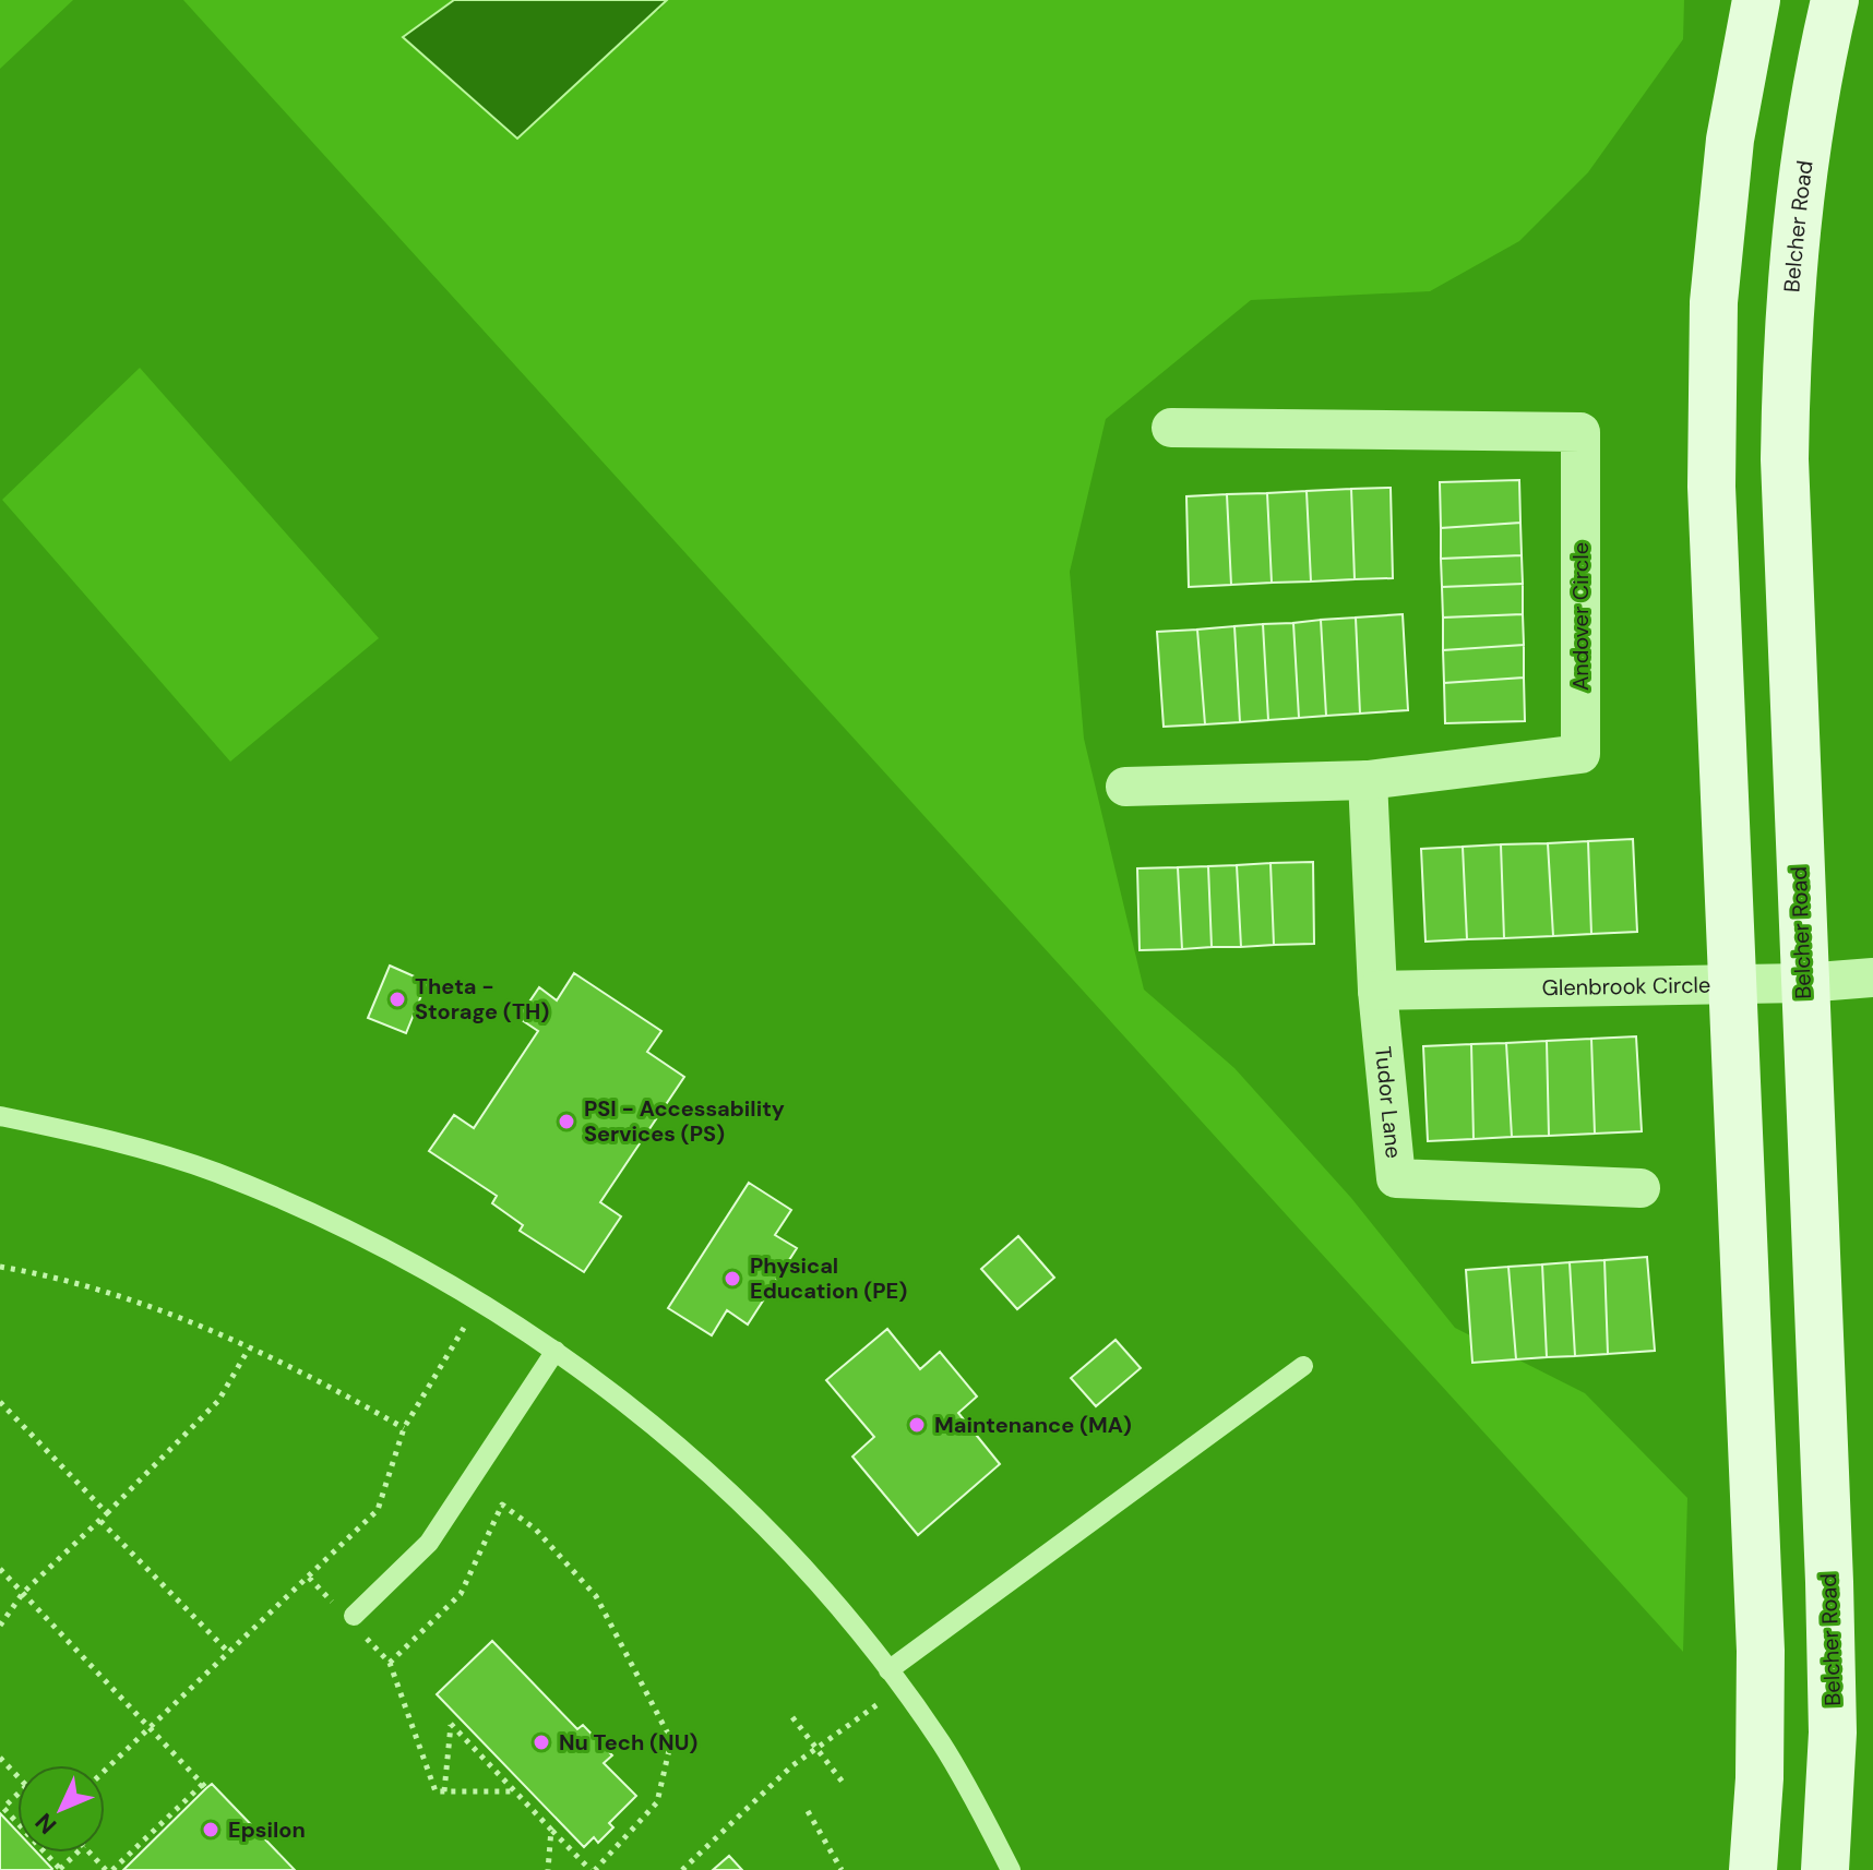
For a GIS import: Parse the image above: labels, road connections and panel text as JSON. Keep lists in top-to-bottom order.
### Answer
{
  "streets": {
    "main road": ["Belcher Road"],
    "street": ["Andover Circle", "Glenbrook Circle", "Tudor Lane"]
  },
  "crossings": [
    ["Belcher Road", "Glenbrook Circle"],
    ["Andover Circle", "Tudor Lane"],
    ["Glenbrook Circle", "Tudor Lane"]
  ],
  "places": [
    "Theta - Storage (TH)",
    "PSI - Accessability Services (PS)",
    "Physical Education (PE)",
    "Maintenance (MA)",
    "Nu Tech (NU)",
    "Epsilon"
  ],
  "north": "bottom left"
}
